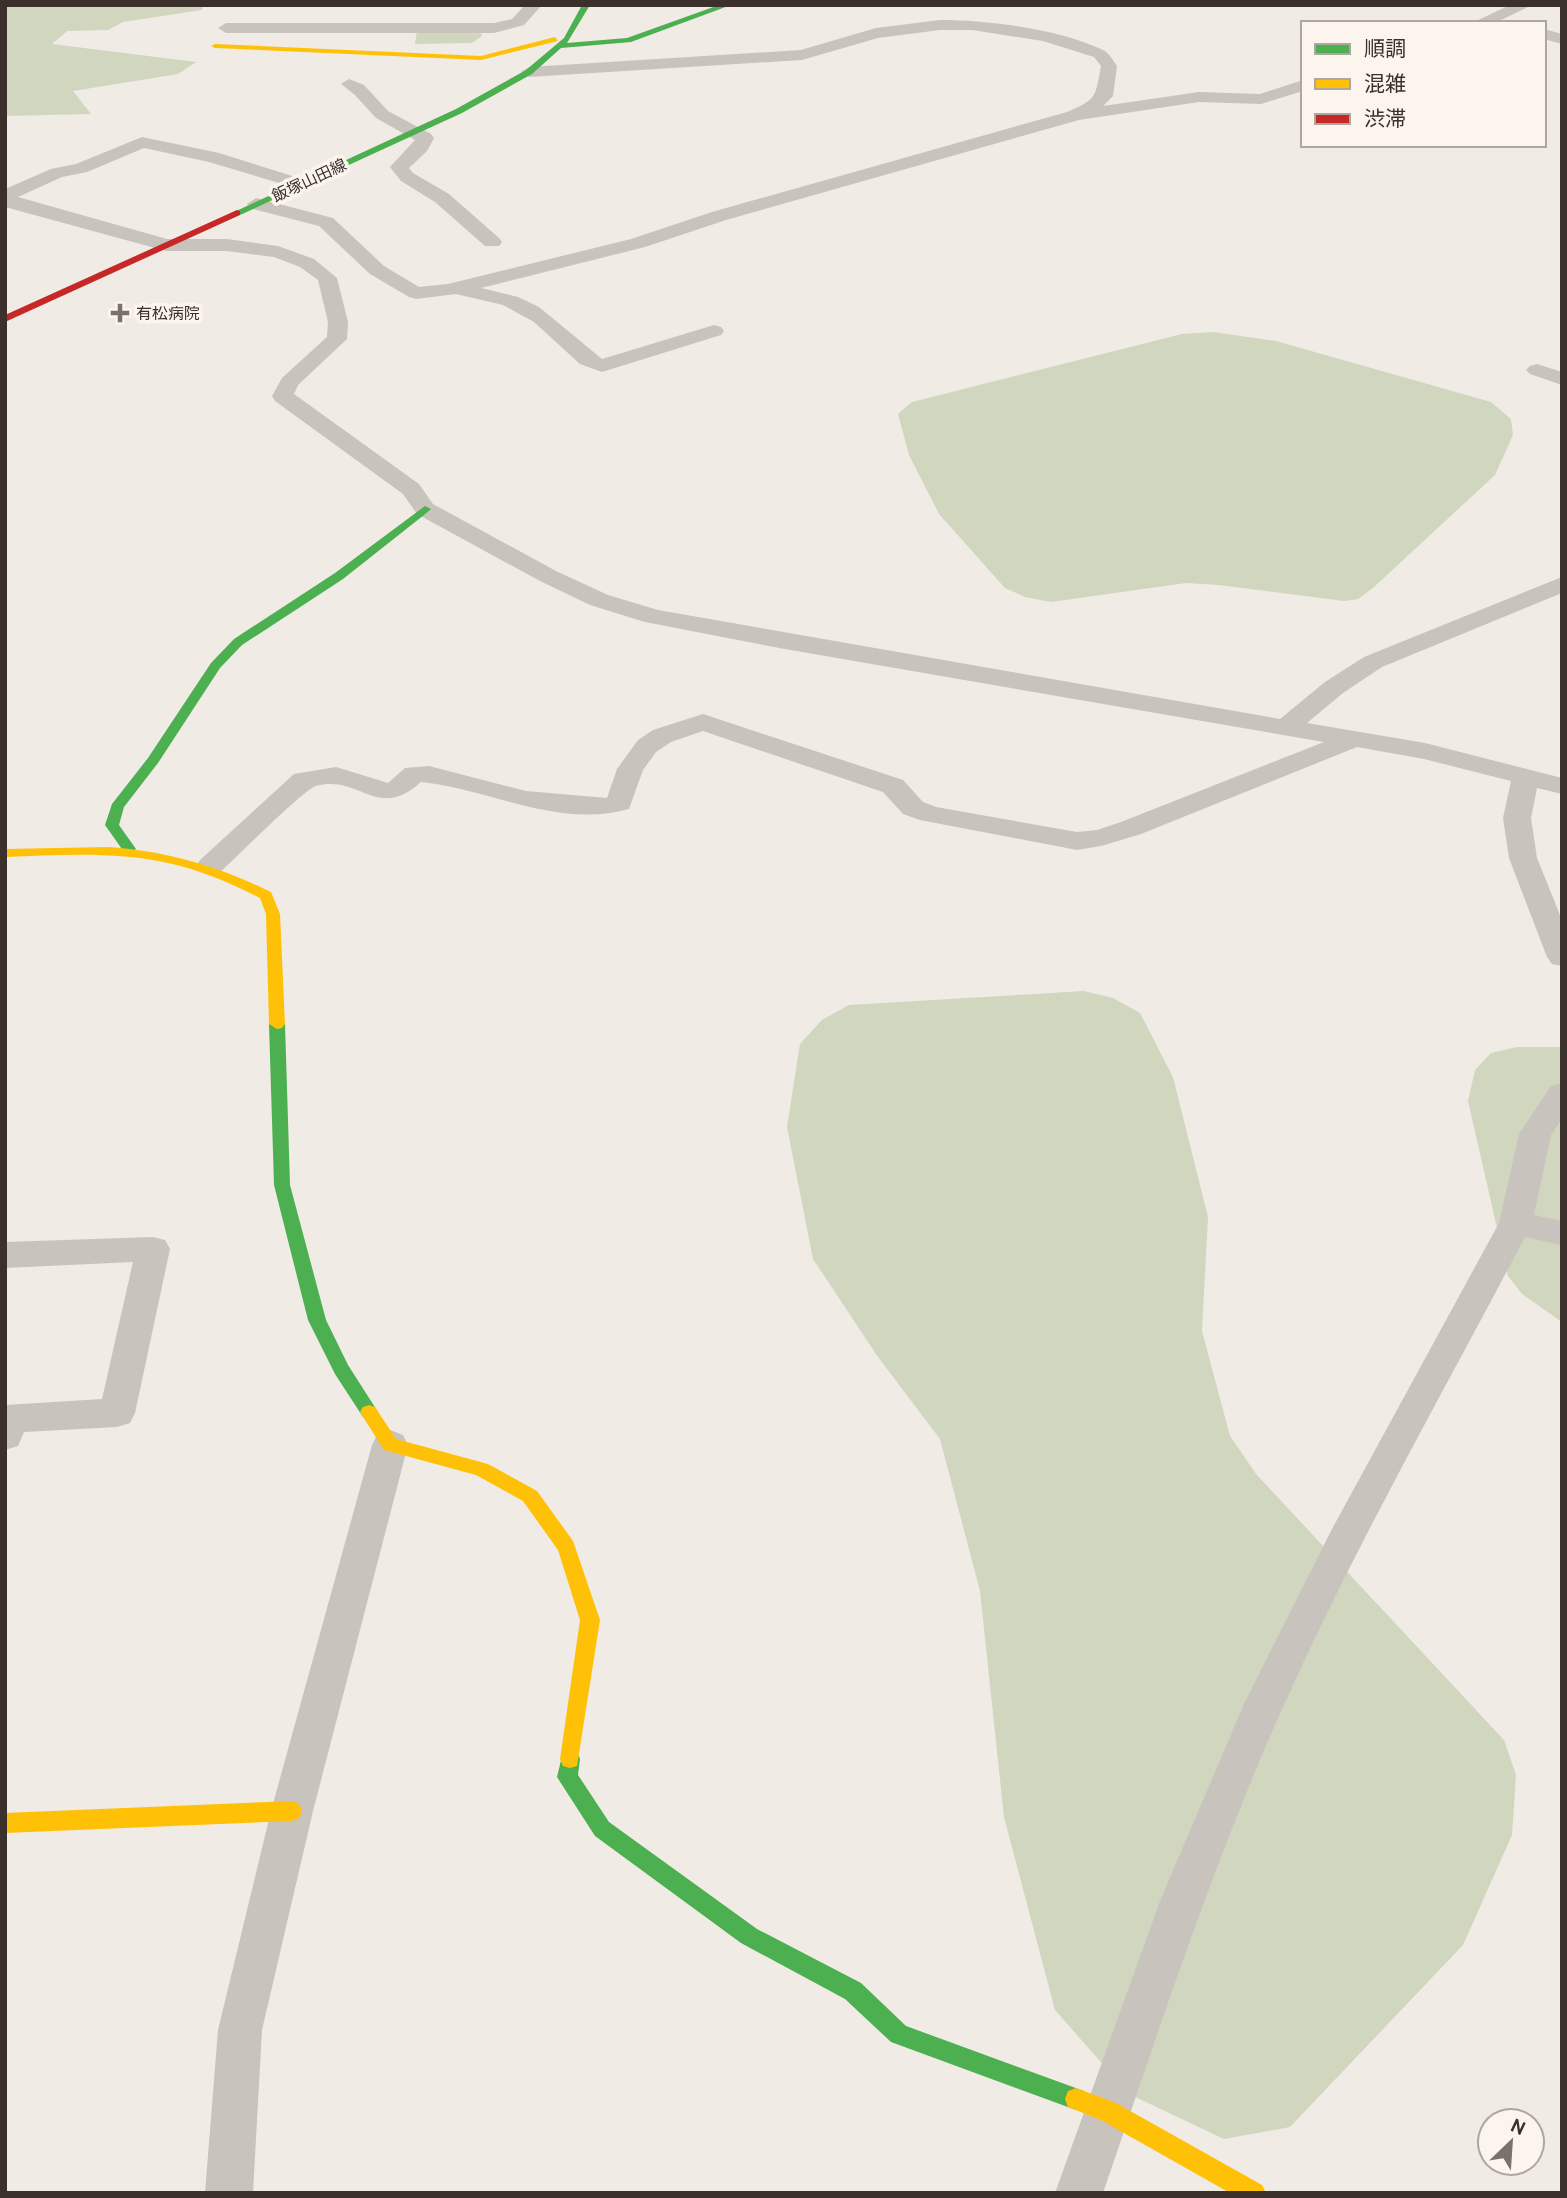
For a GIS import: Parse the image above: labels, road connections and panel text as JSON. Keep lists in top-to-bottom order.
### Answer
{
  "streets": {
    "street": ["飯塚山田線"]
  },
  "places": {
    "health": ["有松病院"]
  },
  "legend": ["順調", "混雑", "渋滞"],
  "north": "top right"
}
